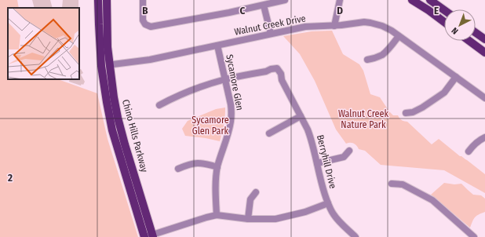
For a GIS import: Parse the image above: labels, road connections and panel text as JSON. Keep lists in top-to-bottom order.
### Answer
{
  "streets": {
    "main road": ["Chino Hills Parkway"],
    "street": ["Walnut Creek Drive", "Sycamore Glen", "Berryhill Drive"]
  },
  "crossings": [
    ["Walnut Creek Drive", "Sycamore Glen"],
    ["Sycamore Glen", "Berryhill Drive"]
  ],
  "parks": ["Walnut Creek Nature Park", "Sycamore Glen Park"],
  "north": "bottom left",
  "grid": {
    "columns": [
      "B",
      "C",
      "D",
      "E"
    ],
    "rows": ["2"]
  }
}
